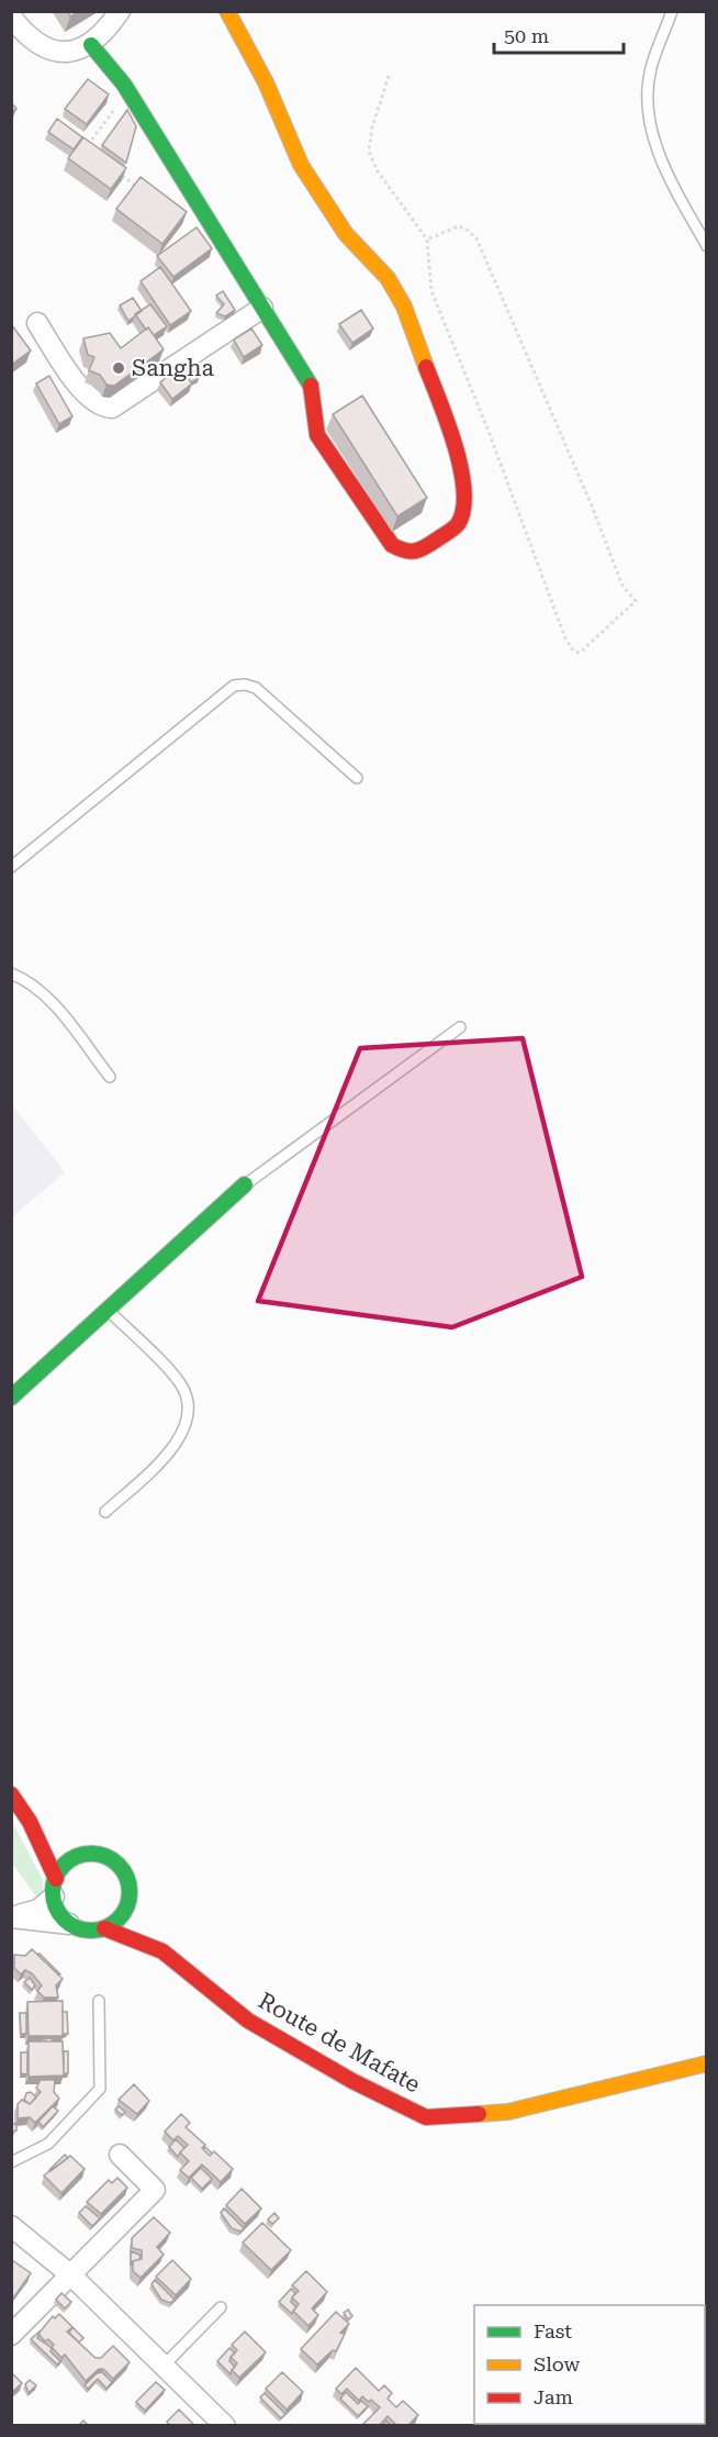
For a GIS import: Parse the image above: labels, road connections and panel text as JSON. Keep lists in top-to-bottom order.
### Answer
{
  "streets": {
    "street": ["Route de Mafate"]
  },
  "places": ["Sangha"],
  "legend": ["Fast", "Slow", "Jam"],
  "scale_bar": "50 m"
}
